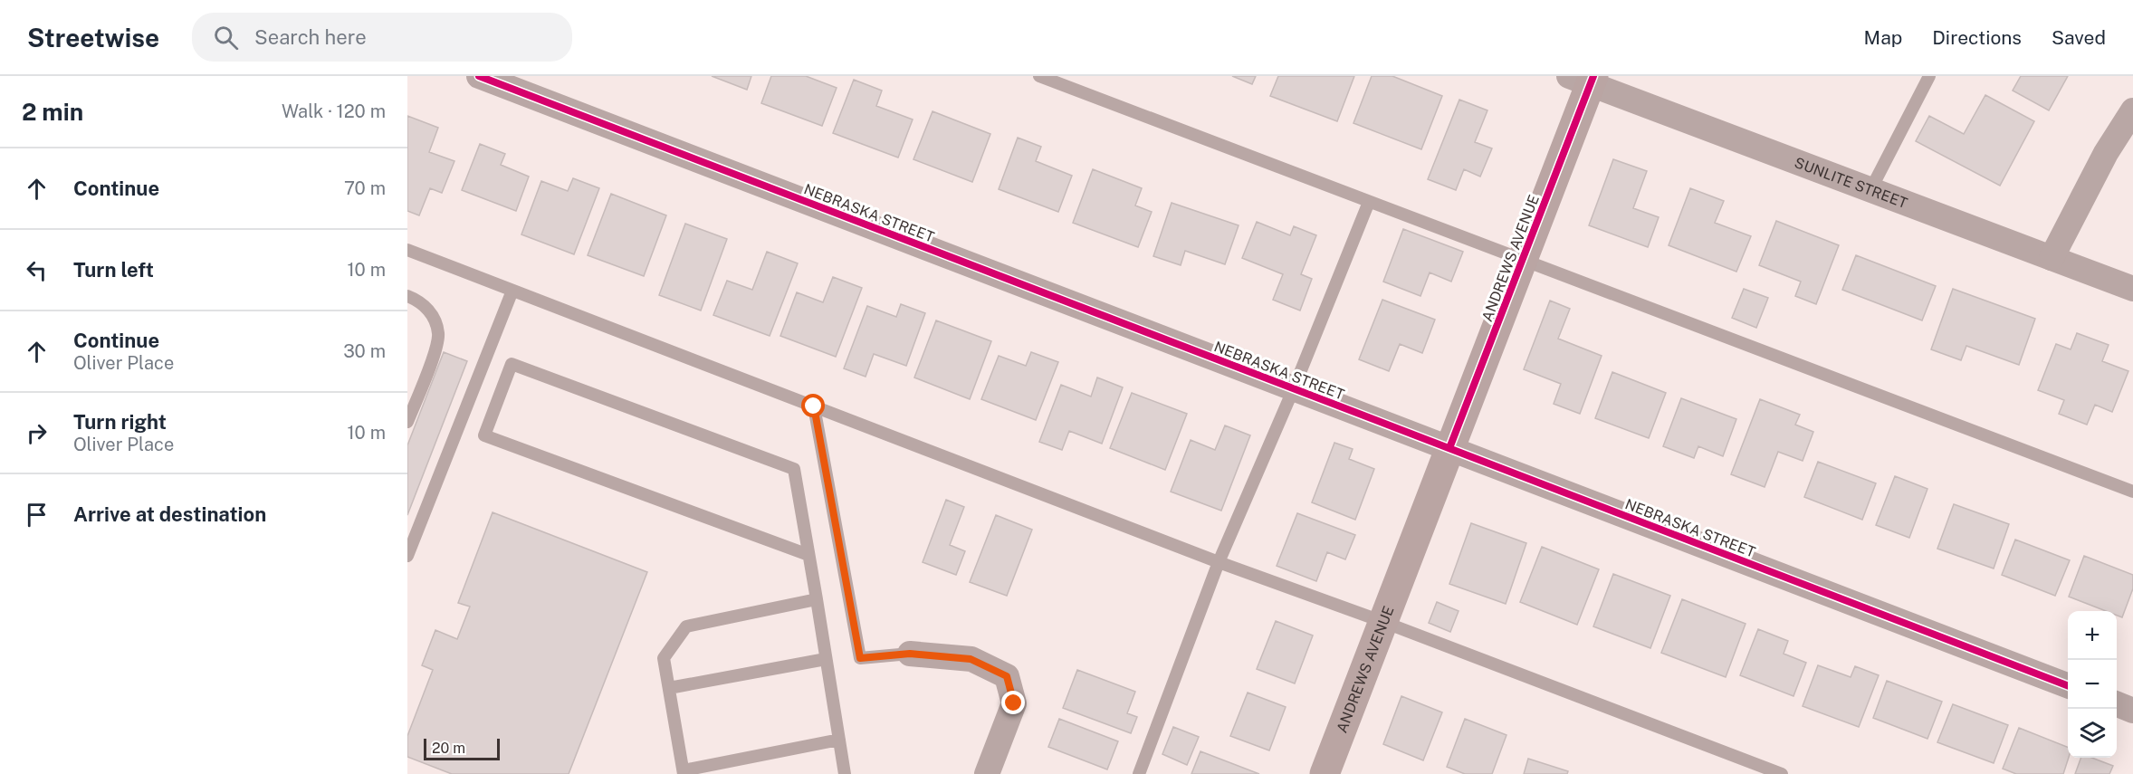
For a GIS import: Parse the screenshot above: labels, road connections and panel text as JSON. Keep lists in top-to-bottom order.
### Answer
{
  "streets": {
    "street": ["SUNLITE STREET", "NEBRASKA STREET", "ANDREWS AVENUE"]
  },
  "crossings": [
    ["SUNLITE STREET", "ANDREWS AVENUE"],
    ["NEBRASKA STREET", "ANDREWS AVENUE"]
  ],
  "scale_bar": "20 m",
  "page": {
    "header": "Streetwise",
    "search": "Search here",
    "nav": ["Map", "Directions", "Saved"],
    "heading": ["2 min", "Walk · 120 m"],
    "list": [
      ["Continue", "70 m"],
      ["Turn left", "10 m"],
      ["Continue", "Oliver Place", "30 m"],
      ["Turn right", "Oliver Place", "10 m"],
      "Arrive at destination"
    ],
    "map_buttons": ["+", "−"],
    "scale": "20 m"
  }
}
